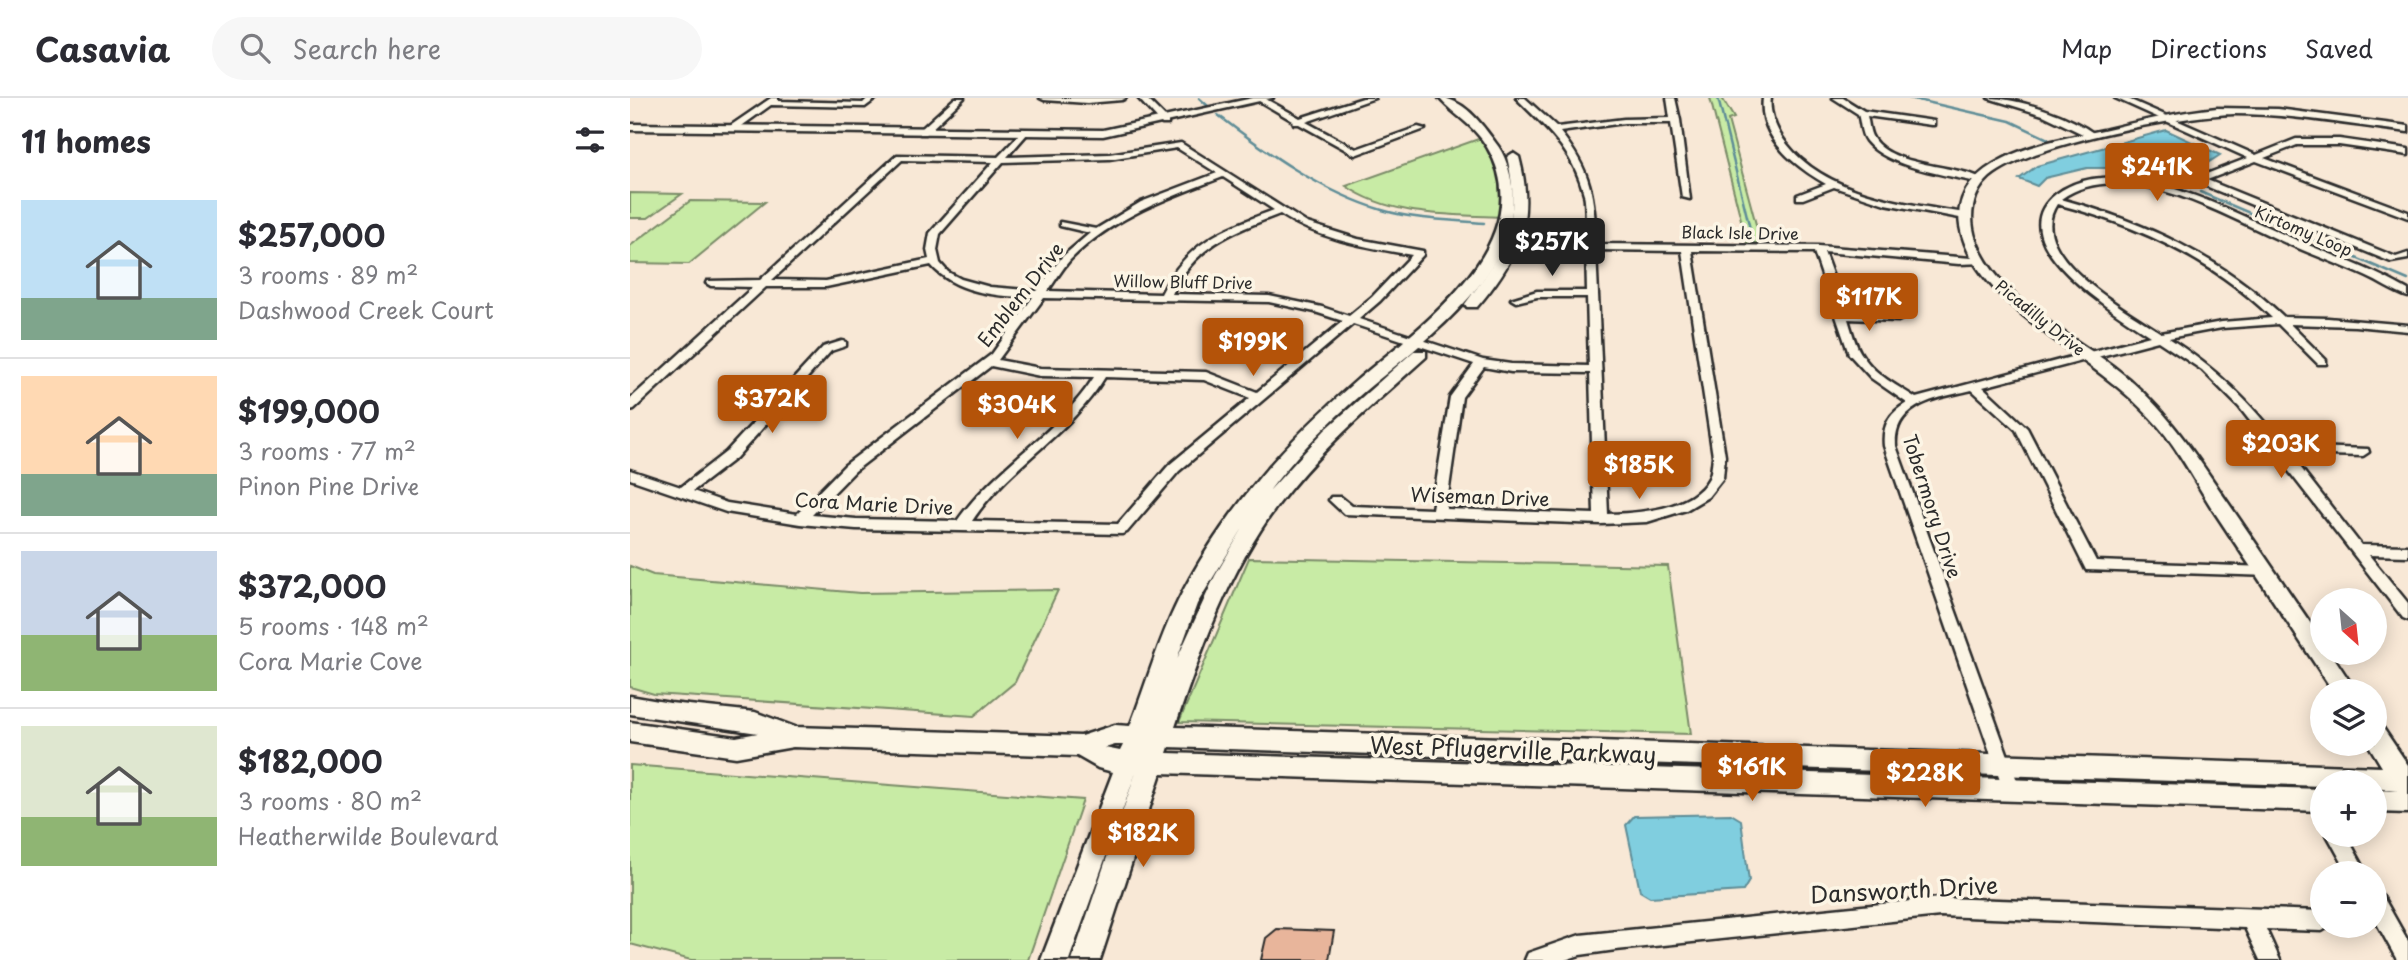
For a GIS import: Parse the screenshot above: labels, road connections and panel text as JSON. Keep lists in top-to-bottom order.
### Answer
{
  "streets": {
    "main road": ["Picadilly Drive", "West Pflugerville Parkway"],
    "street": [
      "Kirtomy Loop",
      "Black Isle Drive",
      "Willow Bluff Drive",
      "Emblem Drive",
      "Wiseman Drive",
      "Cora Marie Drive",
      "Tobermory Drive",
      "Dansworth Drive"
    ]
  },
  "crossings": [
    ["Black Isle Drive", "Picadilly Drive"],
    ["Black Isle Drive", "Wiseman Drive"],
    ["Willow Bluff Drive", "Emblem Drive"],
    ["Emblem Drive", "Cora Marie Drive"],
    ["Tobermory Drive", "West Pflugerville Parkway"]
  ],
  "north": "bottom right",
  "page": {
    "header": "Casavia",
    "search": "Search here",
    "nav": ["Map", "Directions", "Saved"],
    "heading": "11 homes",
    "price": [
      "$241K",
      "$257K",
      "$117K",
      "$199K",
      "$372K",
      "$304K",
      "$203K",
      "$185K",
      "$161K",
      "$228K",
      "$182K"
    ],
    "list": [
      {
        "name": "$257,000",
        "note": "3 rooms · 89 m² · Dashwood Creek Court"
      },
      {
        "name": "$199,000",
        "note": "3 rooms · 77 m² · Pinon Pine Drive"
      },
      {
        "name": "$372,000",
        "note": "5 rooms · 148 m² · Cora Marie Cove"
      },
      {
        "name": "$182,000",
        "note": "3 rooms · 80 m² · Heatherwilde Boulevard"
      }
    ],
    "map_buttons": ["+", "−"]
  }
}
